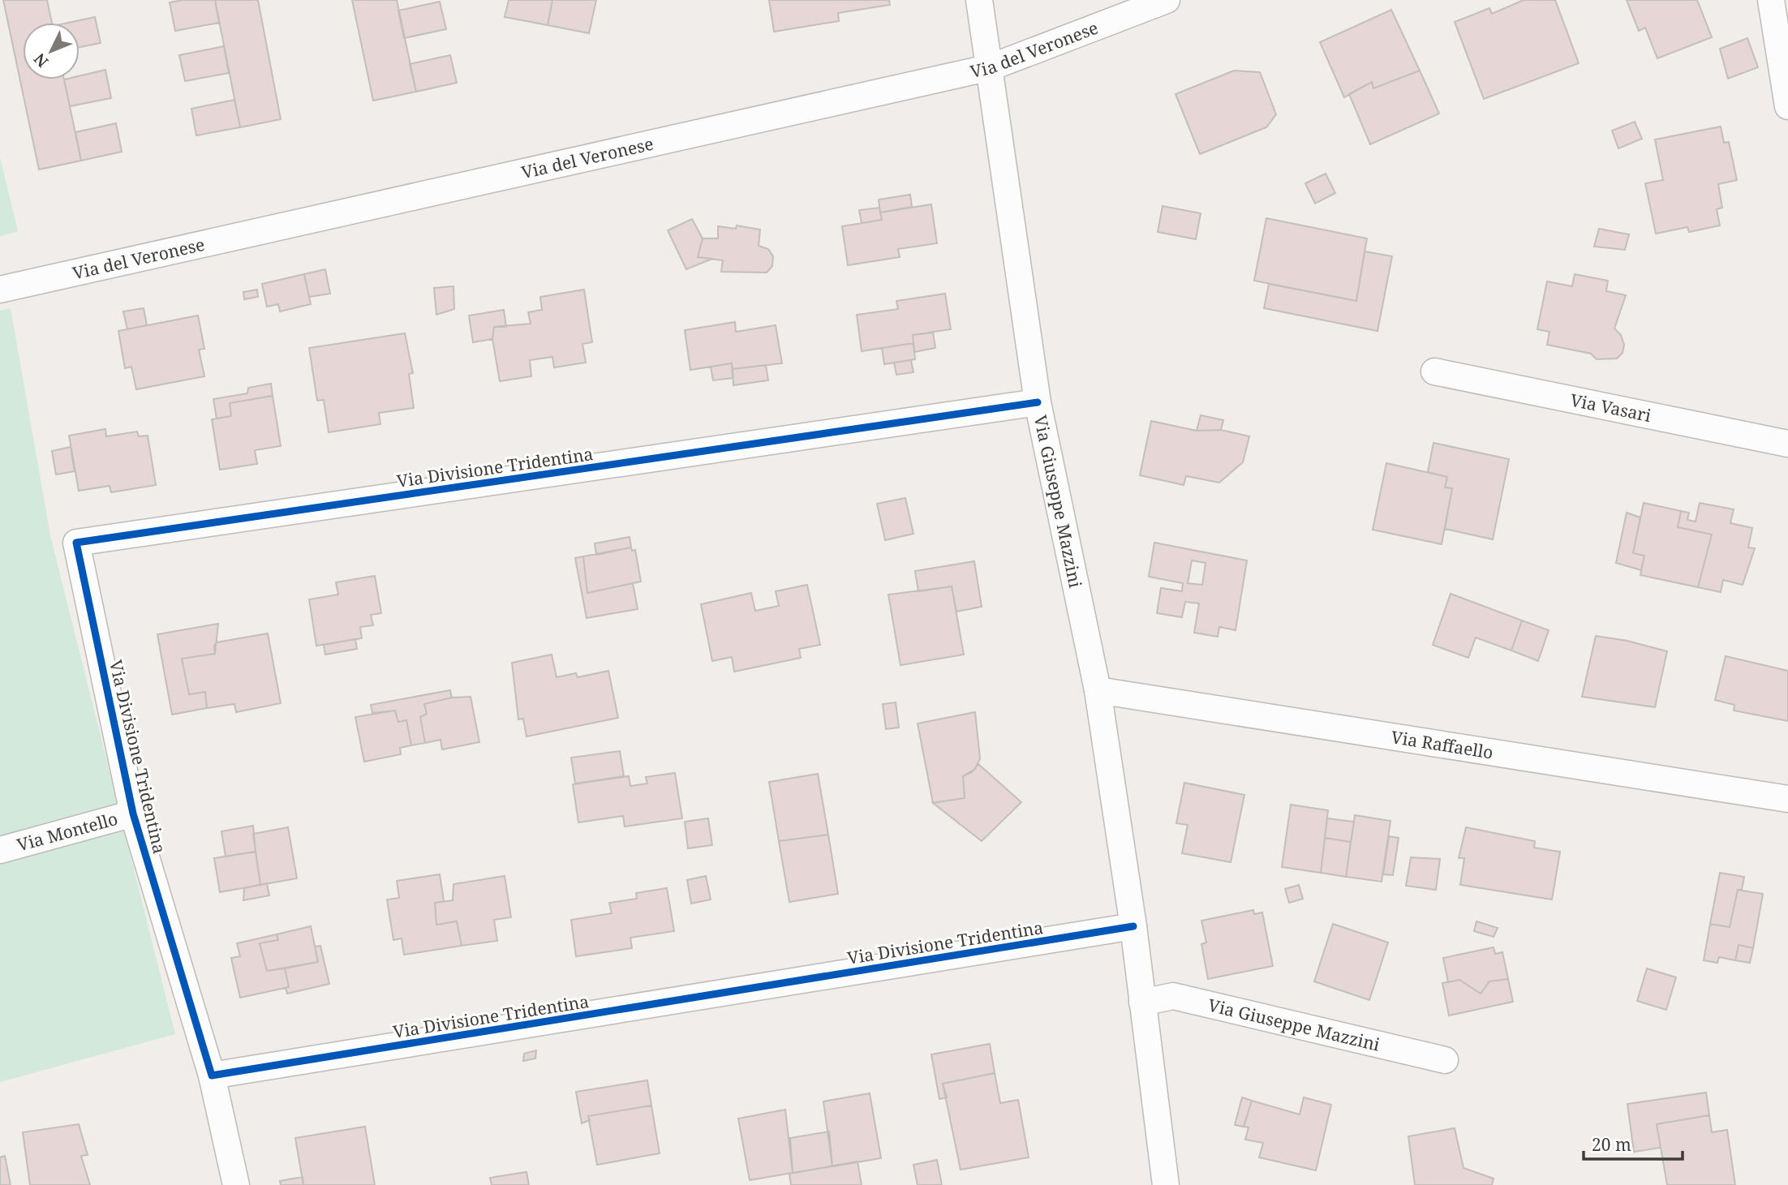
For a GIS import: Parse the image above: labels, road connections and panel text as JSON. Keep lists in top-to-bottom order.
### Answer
{
  "streets": {
    "street": [
      "Via del Veronese",
      "Via Vasari",
      "Via Divisione Tridentina",
      "Via Giuseppe Mazzini",
      "Via Raffaello",
      "Via Montello"
    ]
  },
  "crossings": [
    ["Via del Veronese", "Via Giuseppe Mazzini"],
    ["Via Divisione Tridentina", "Via Giuseppe Mazzini"],
    ["Via Divisione Tridentina", "Via Montello"],
    ["Via Giuseppe Mazzini", "Via Raffaello"]
  ],
  "scale_bar": "20 m",
  "north": "bottom left"
}
